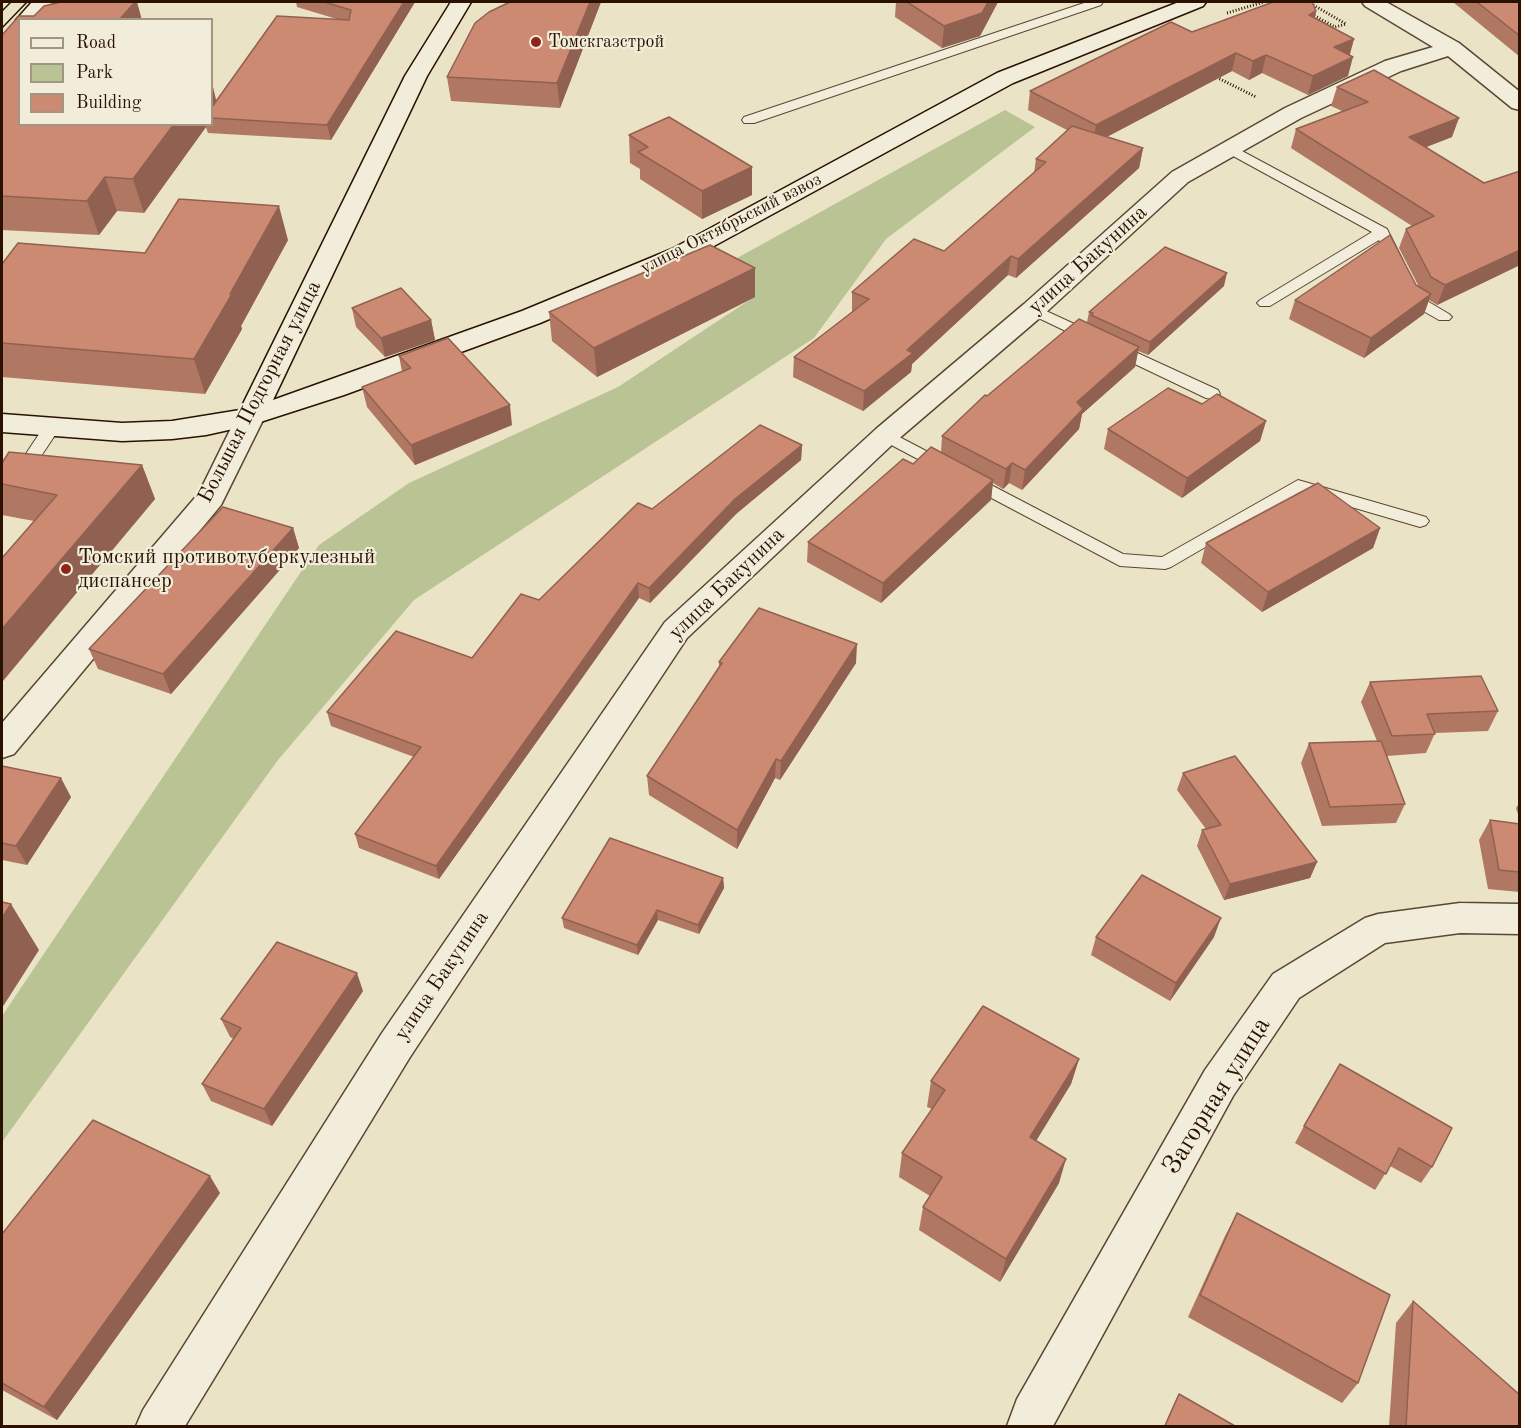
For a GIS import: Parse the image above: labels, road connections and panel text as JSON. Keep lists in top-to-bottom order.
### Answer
{
  "streets": {
    "street": [
      "улица Октябрьский взвоз",
      "улица Бакунина",
      "Большая Подгорная улица",
      "Загорная улица"
    ]
  },
  "crossings": [
    ["улица Октябрьский взвоз", "Большая Подгорная улица"]
  ],
  "places": ["Томскгазстрой", "Томский противотуберкулезный диспансер"],
  "legend": ["Road", "Park", "Building"]
}
